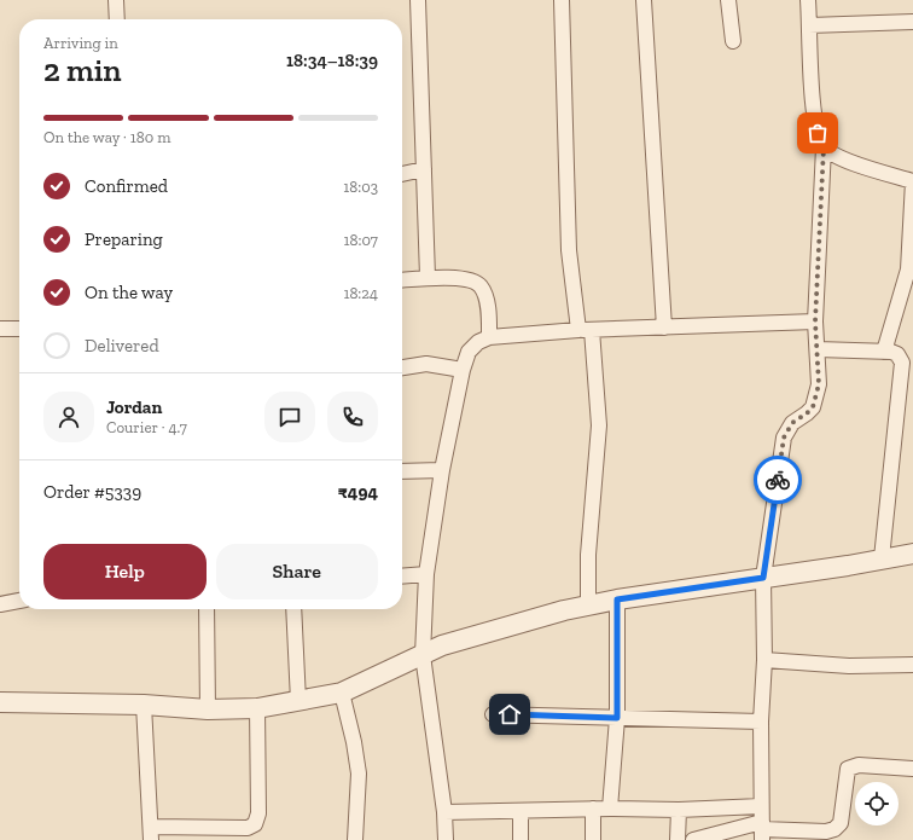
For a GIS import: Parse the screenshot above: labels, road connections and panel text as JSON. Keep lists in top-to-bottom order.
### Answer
{
  "page": {
    "heading": ["2 min", "Arriving in", "18:34–18:39"],
    "panel": [
      "Jordan",
      "Courier · 4.7",
      "Order #5339",
      "₹494"
    ],
    "bar": "On the way · 180 m",
    "list": [
      ["Confirmed", "18:03"],
      ["Preparing", "18:07"],
      ["On the way", "18:24"],
      "Delivered"
    ],
    "buttons": ["Help", "Share"]
  }
}
